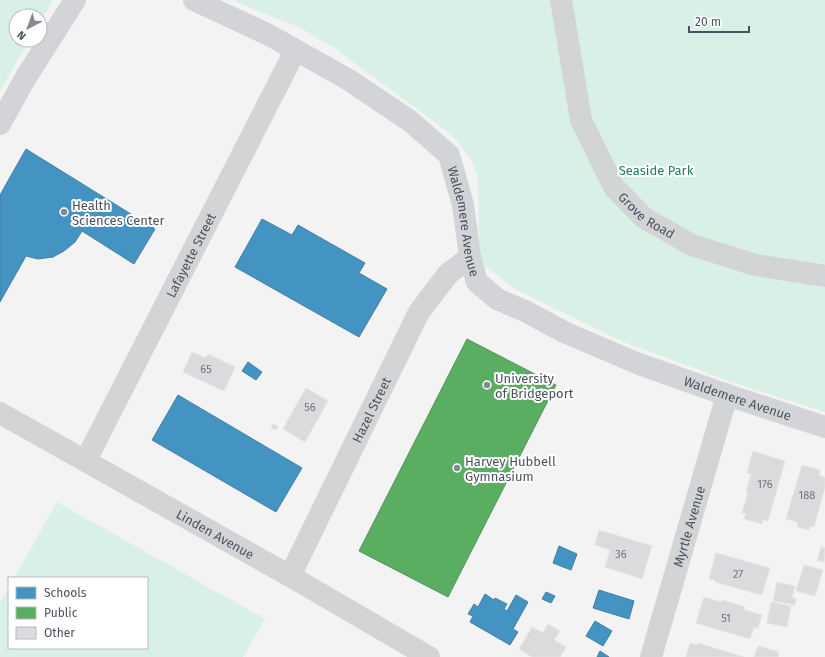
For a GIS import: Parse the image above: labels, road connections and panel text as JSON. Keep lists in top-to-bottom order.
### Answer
{
  "streets": {
    "street": [
      "Grove Road",
      "Waldemere Avenue",
      "Lafayette Street",
      "Hazel Street",
      "Myrtle Avenue",
      "Linden Avenue"
    ]
  },
  "crossings": [
    ["Waldemere Avenue", "Lafayette Street"],
    ["Waldemere Avenue", "Hazel Street"],
    ["Waldemere Avenue", "Myrtle Avenue"],
    ["Lafayette Street", "Linden Avenue"],
    ["Hazel Street", "Linden Avenue"]
  ],
  "parks": ["Seaside Park"],
  "places": ["Health Sciences Center", "University of Bridgeport", "Harvey Hubbell Gymnasium"],
  "house_numbers": [
    "65",
    "56",
    "176",
    "188",
    "36",
    "27",
    "51"
  ],
  "legend": ["Schools", "Public", "Other"],
  "scale_bar": "20 m",
  "north": "bottom left"
}
